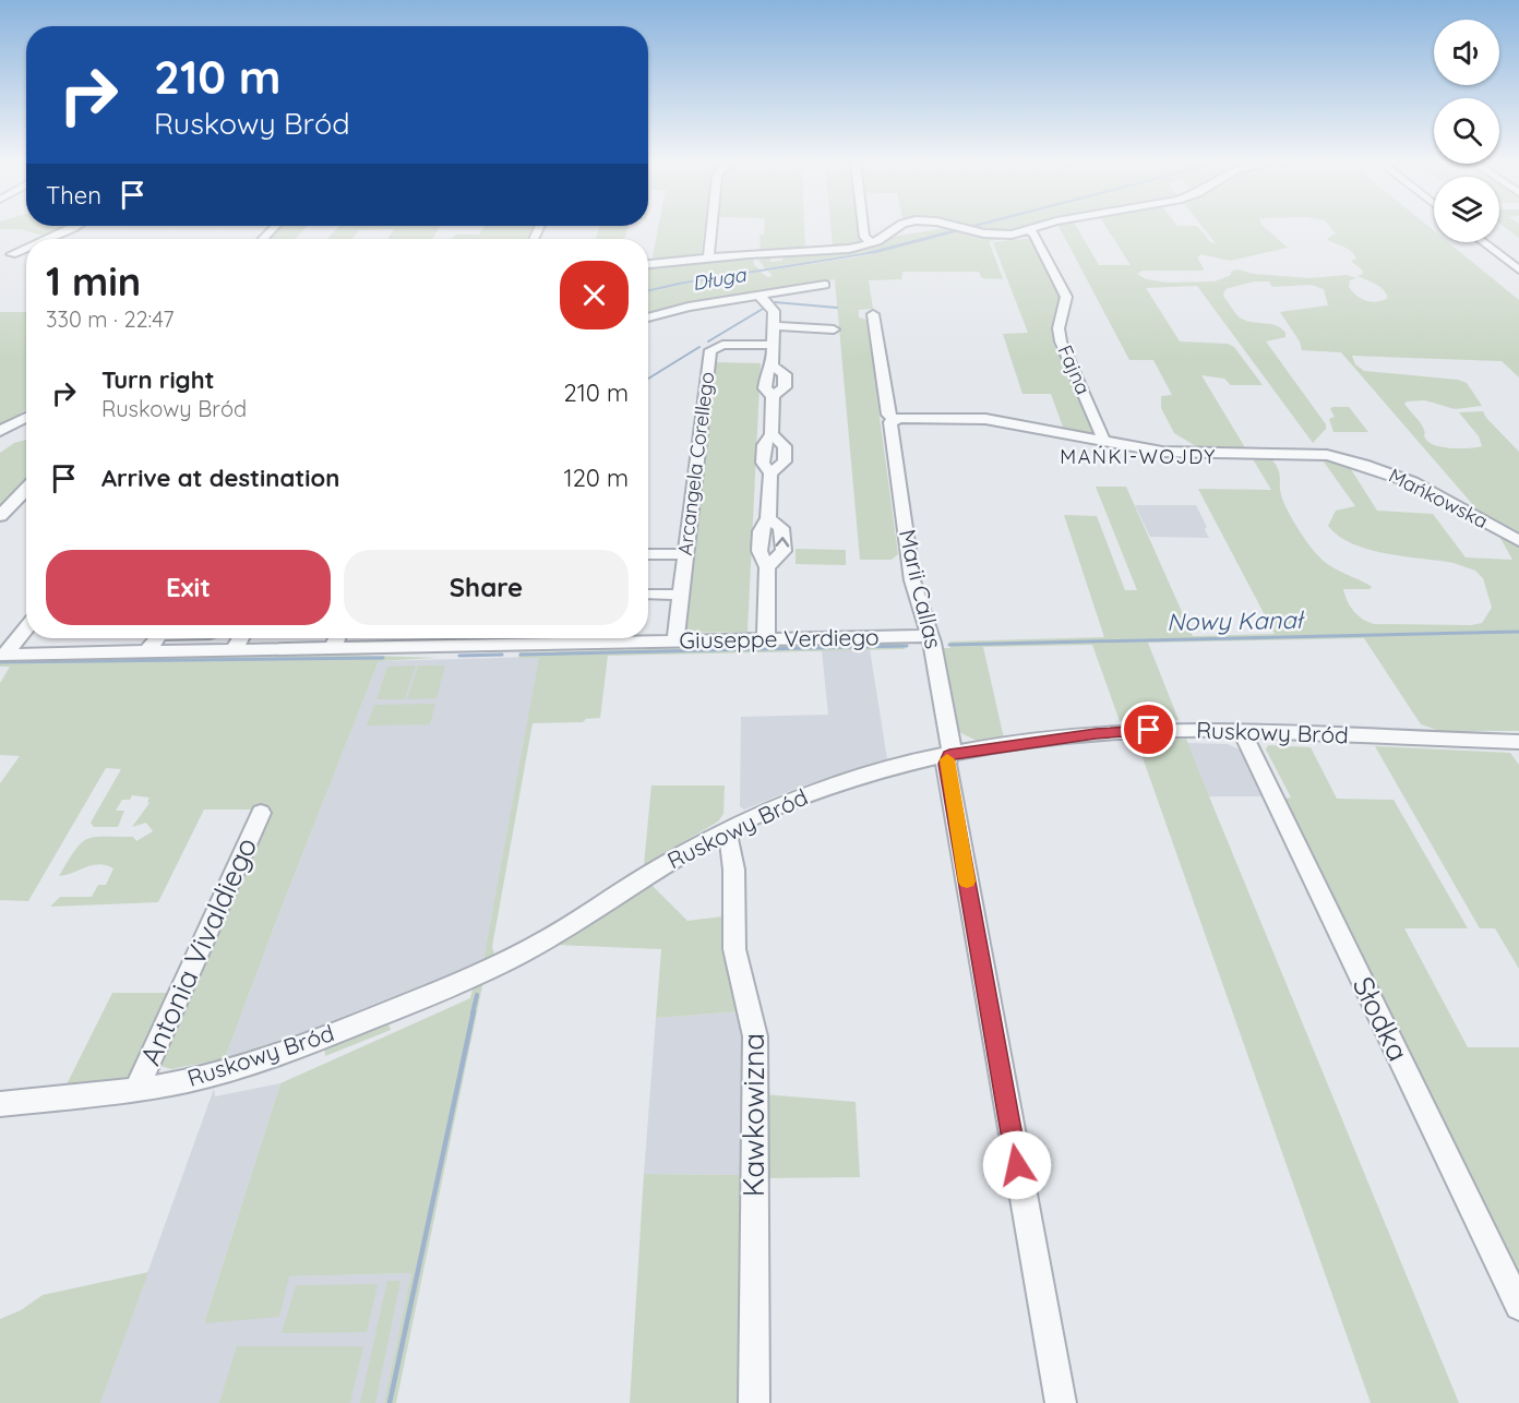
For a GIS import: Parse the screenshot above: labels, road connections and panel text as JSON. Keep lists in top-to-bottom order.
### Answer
{
  "streets": {
    "street": [
      "Fajna",
      "Arcangela Corellego",
      "Mańkowska",
      "Marii Callas",
      "Giuseppe Verdiego",
      "Ruskowy Bród",
      "Antonia Vivaldiego",
      "Słodka",
      "Kawkowizna"
    ]
  },
  "crossings": [
    ["Fajna", "Mańkowska"],
    ["Arcangela Corellego", "Giuseppe Verdiego"],
    ["Mańkowska", "Marii Callas"],
    ["Marii Callas", "Giuseppe Verdiego"],
    ["Marii Callas", "Ruskowy Bród"],
    ["Ruskowy Bród", "Antonia Vivaldiego"],
    ["Ruskowy Bród", "Słodka"],
    ["Ruskowy Bród", "Kawkowizna"]
  ],
  "districts": ["MAŃKI-WOJDY"],
  "water": ["Długa", "Nowy Kanał"],
  "page": {
    "turn": ["210 m", "Ruskowy Bród"],
    "then": "Then",
    "heading": ["1 min", "330 m · 22:47"],
    "list": [
      {
        "name": "Turn right",
        "note": "Ruskowy Bród",
        "value": "210 m"
      },
      {
        "name": "Arrive at destination",
        "value": "120 m"
      }
    ],
    "buttons": ["Exit", "Share"]
  }
}
